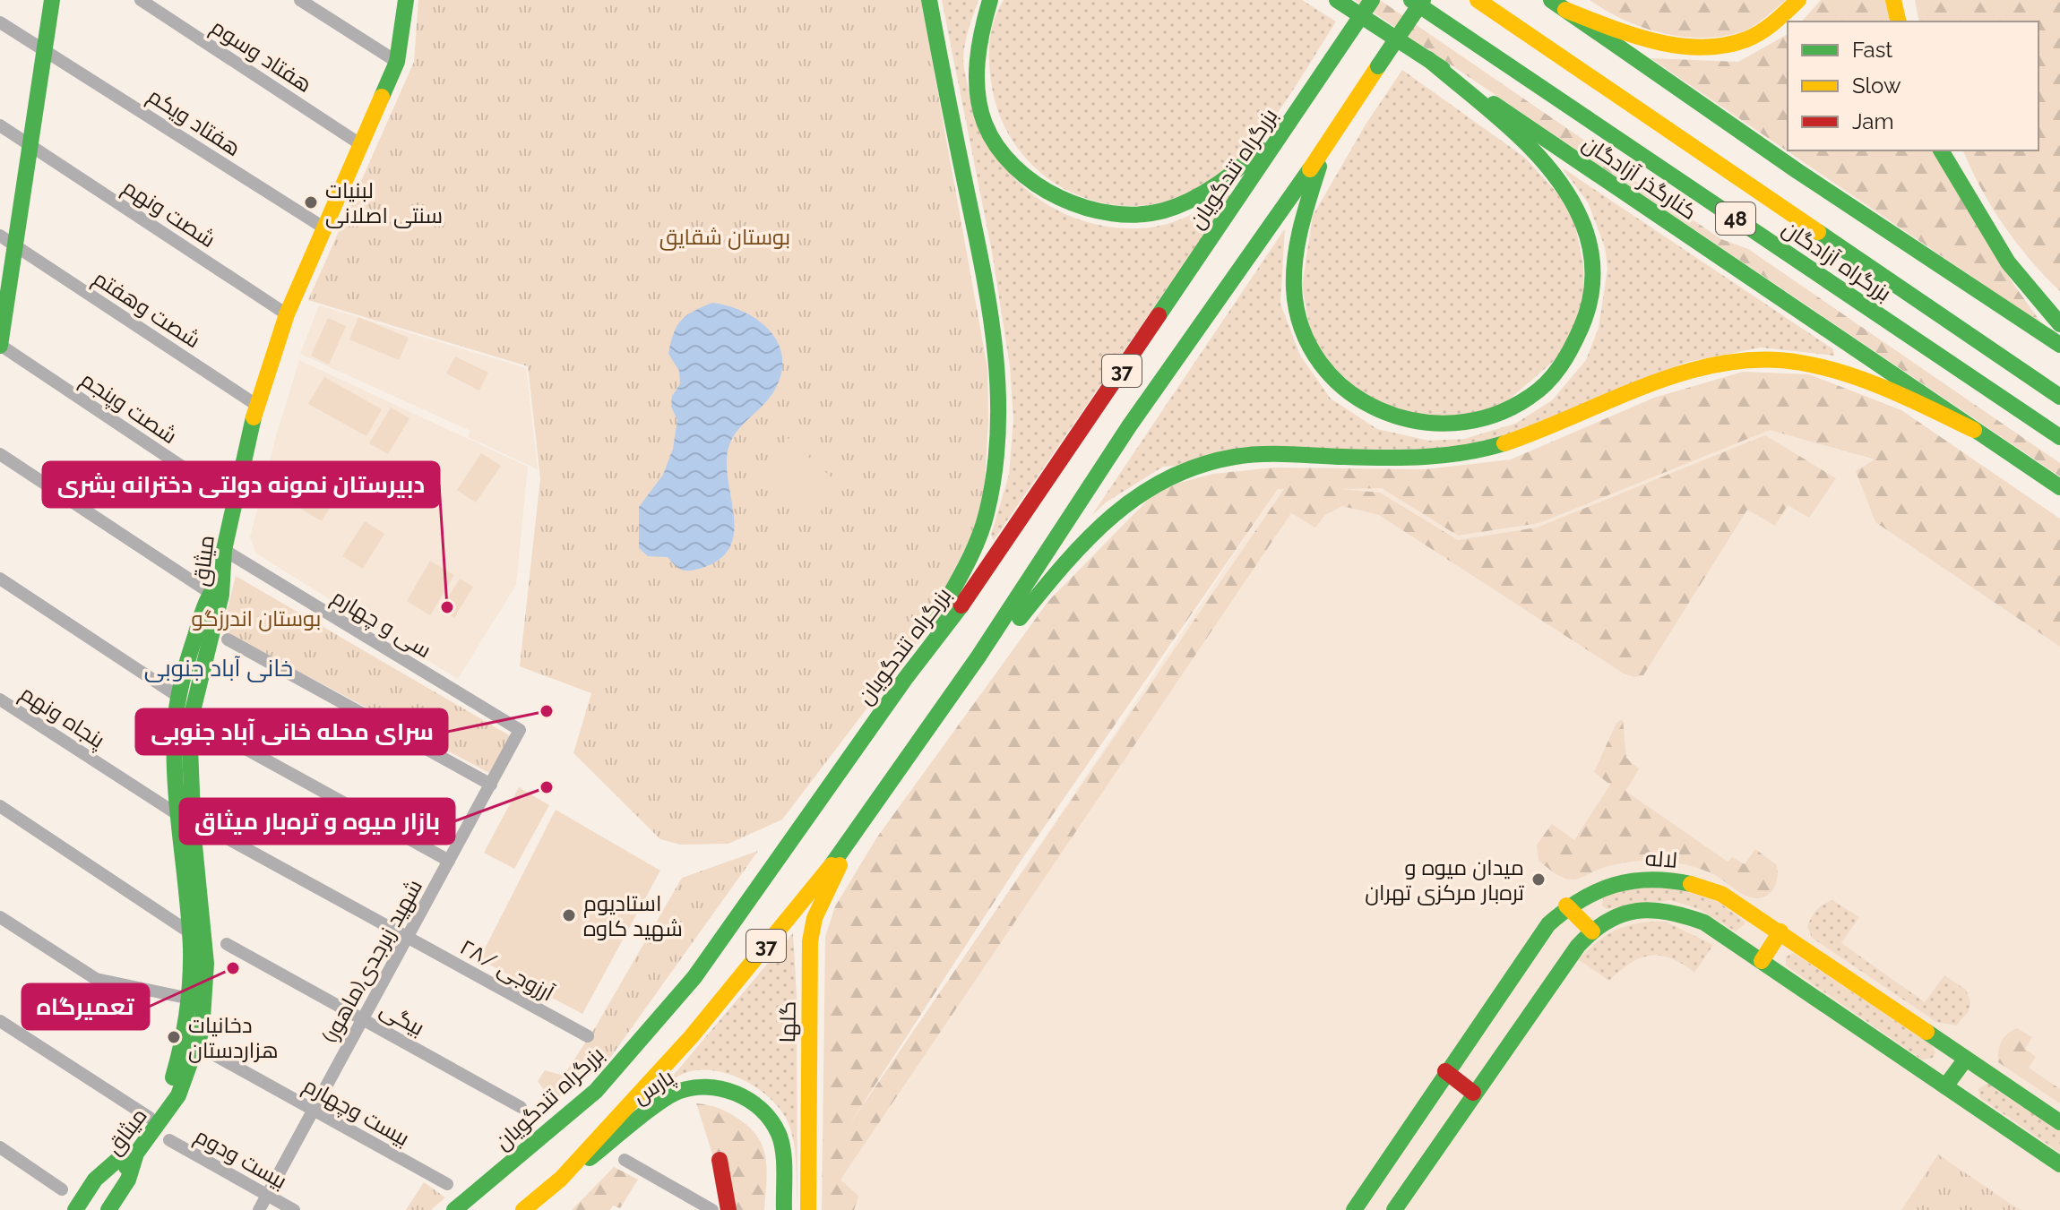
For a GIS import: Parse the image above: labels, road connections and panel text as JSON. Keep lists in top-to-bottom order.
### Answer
{
  "streets": {
    "main road": [
      "بزرگراه تندگویان",
      "کنارگذر آزادگان",
      "48",
      "بزرگراه آزادگان",
      "37",
      "میثاق",
      "لاله",
      "گلها",
      "پارس"
    ],
    "street": [
      "هفتاد وسوم",
      "هفتاد ویکم",
      "شصت ونهم",
      "شصت وهفتم",
      "شصت وپنجم",
      "سی و چهارم",
      "پنجاه ونهم",
      "شهید زبرجدی(ماهور)",
      "آرزوجی /۲۸",
      "بیگی",
      "بیست وچهارم",
      "بیست ودوم"
    ]
  },
  "crossings": [
    ["هفتاد وسوم", "میثاق"],
    ["هفتاد ویکم", "میثاق"],
    ["شصت ونهم", "میثاق"],
    ["شصت وهفتم", "میثاق"],
    ["37", "گلها"],
    ["37", "پارس"],
    ["شصت وپنجم", "میثاق"],
    ["میثاق", "سی و چهارم"],
    ["میثاق", "پنجاه ونهم"],
    ["سی و چهارم", "شهید زبرجدی(ماهور)"],
    ["شهید زبرجدی(ماهور)", "آرزوجی /۲۸"],
    ["شهید زبرجدی(ماهور)", "بیگی"],
    ["شهید زبرجدی(ماهور)", "بیست وچهارم"],
    ["شهید زبرجدی(ماهور)", "بیست ودوم"]
  ],
  "districts": ["خانی آباد جنوبی"],
  "parks": ["بوستان شقایق", "بوستان اندرزگو"],
  "places": [
    "لبنیات سنتی اصلانی",
    "دبیرستان نمونه دولتی دخترانه بشری",
    "سرای محله خانی آباد جنوبی",
    "بازار میوه و تره‌بار میثاق",
    "میدان میوه و تره‌بار مرکزی تهران",
    "استادیوم شهید کاوه",
    "تعمیرگاه",
    "دخانیات هزاردستان"
  ],
  "legend": ["Fast", "Slow", "Jam"]
}
